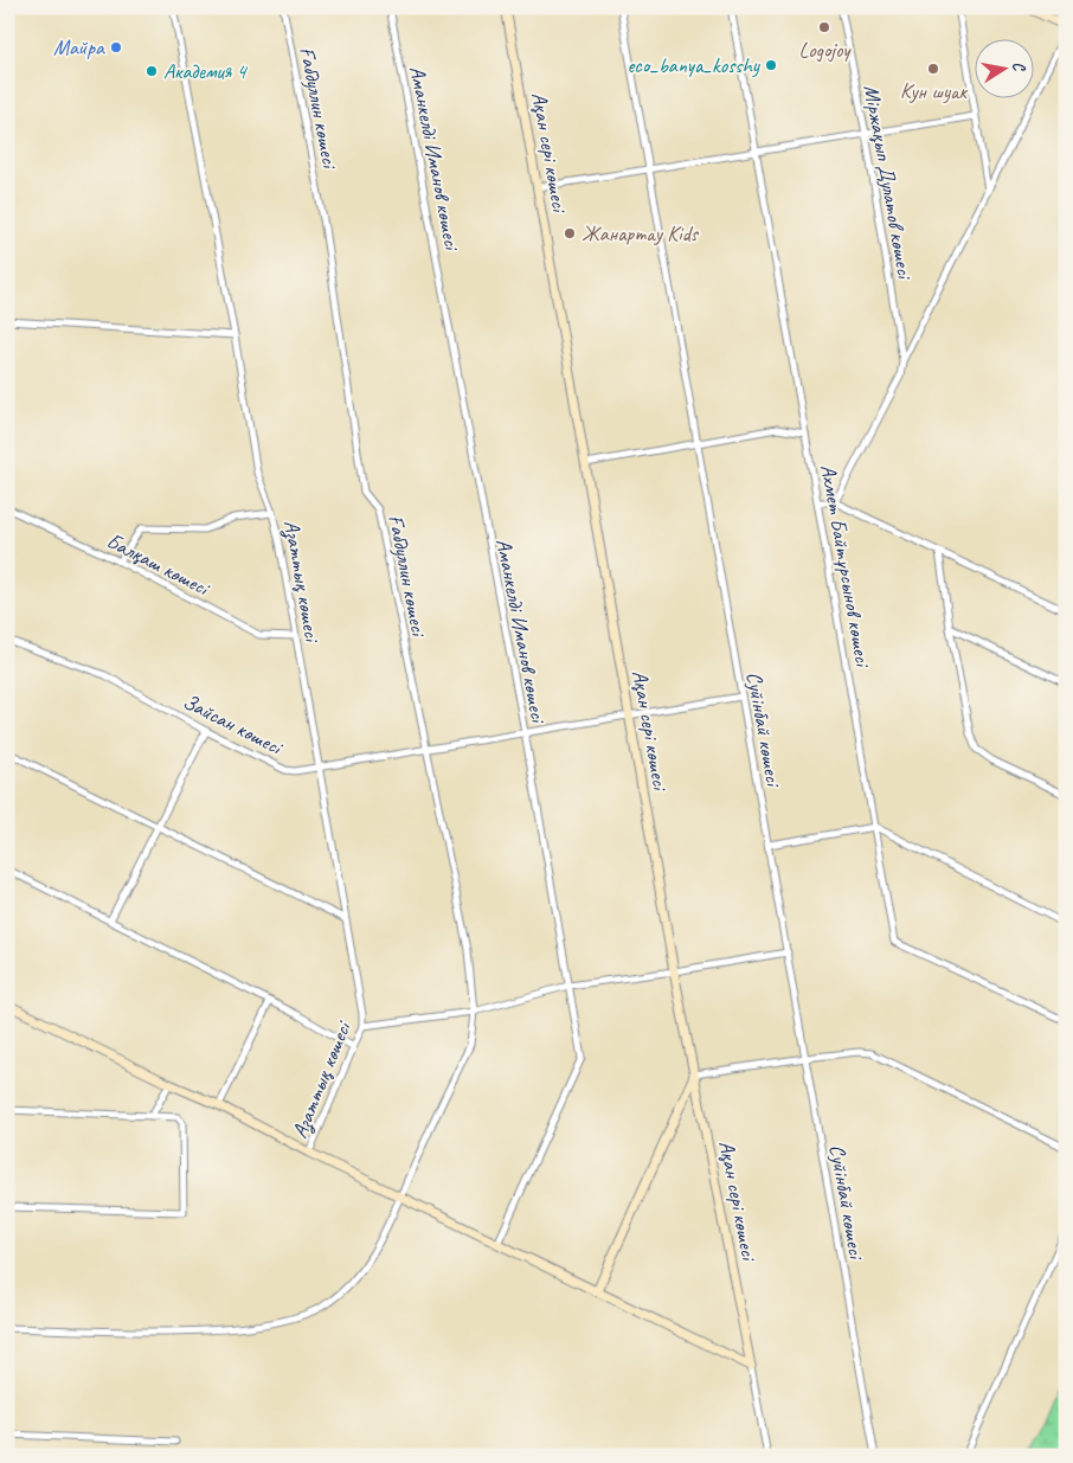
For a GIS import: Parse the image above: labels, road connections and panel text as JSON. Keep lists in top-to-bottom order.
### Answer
{
  "streets": {
    "street": [
      "Ғабдуллин көшесі",
      "Ақан сері көшесі",
      "Аманкелді Иманов көшесі",
      "Міржақып Дулатов көшесі",
      "Балқаш көшесі",
      "Ахмет Байтұрсынов көшесі",
      "Азаттық көшесі",
      "Зайсан көшесі",
      "Суйінбай көшесі"
    ]
  },
  "crossings": [
    ["Ғабдуллин көшесі", "Зайсан көшесі"],
    ["Ақан сері көшесі", "Зайсан көшесі"],
    ["Аманкелді Иманов көшесі", "Зайсан көшесі"],
    ["Балқаш көшесі", "Азаттық көшесі"],
    ["Азаттық көшесі", "Зайсан көшесі"],
    ["Зайсан көшесі", "Суйінбай көшесі"]
  ],
  "places": [
    "Logojoy",
    "Майра",
    "eco_banya_kosshy",
    "Кун шуак",
    "Академия 4",
    "Жанартау Kids"
  ],
  "north": "right"
}
